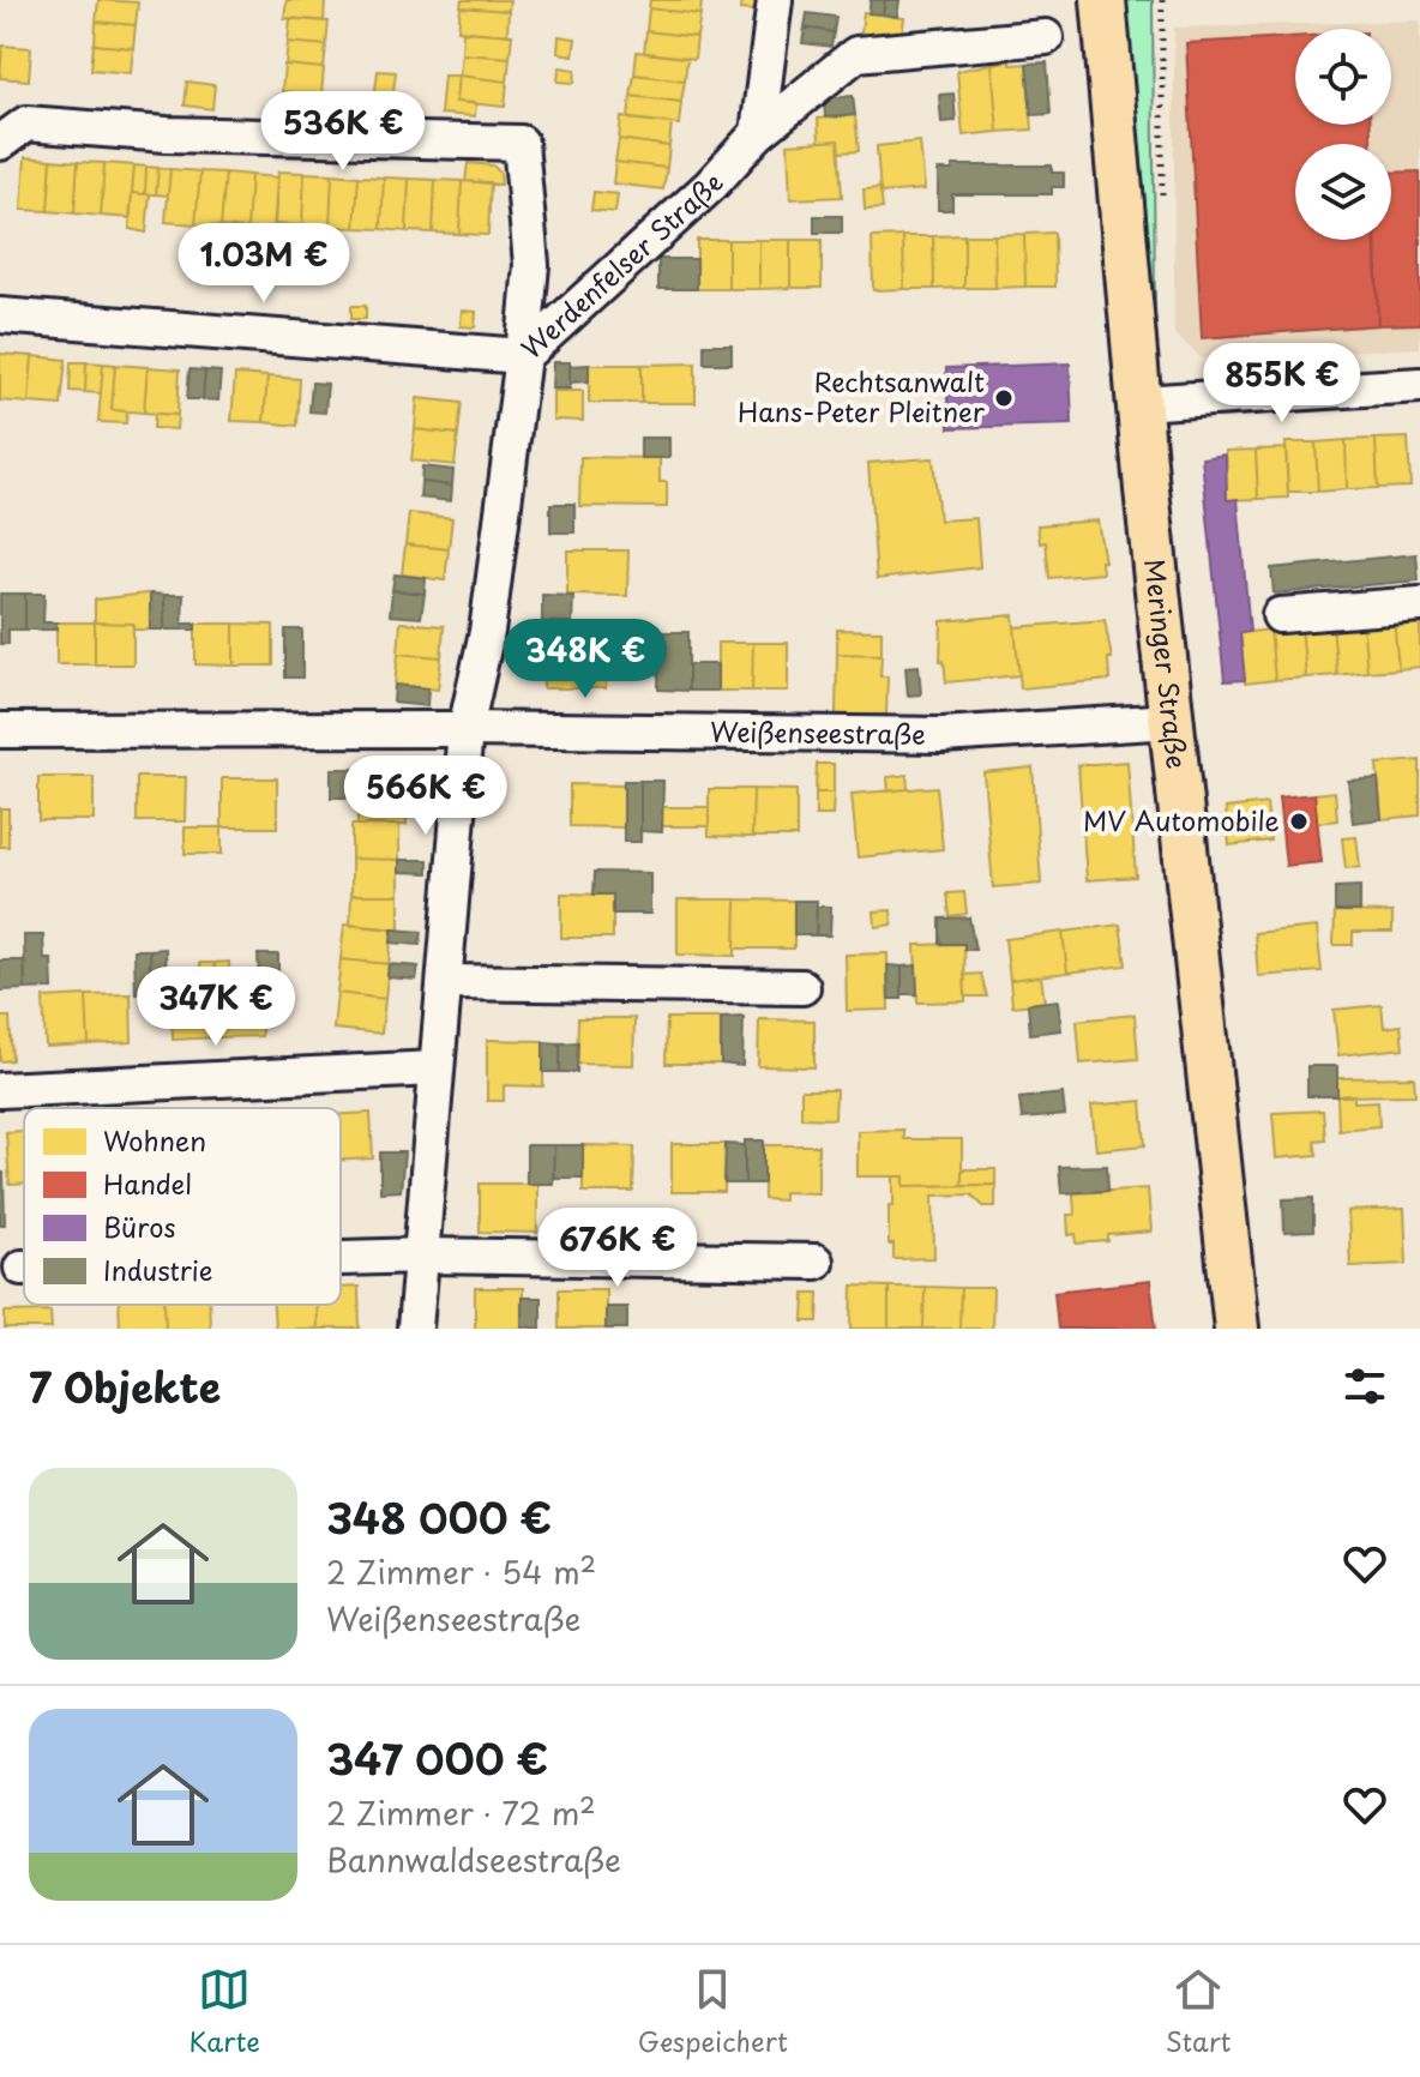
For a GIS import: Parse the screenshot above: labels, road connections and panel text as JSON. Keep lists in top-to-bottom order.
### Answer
{
  "streets": {
    "main road": ["Meringer Straße"],
    "street": ["Werdenfelser Straße", "Weißenseestraße"]
  },
  "crossings": [
    ["Werdenfelser Straße", "Weißenseestraße"],
    ["Meringer Straße", "Weißenseestraße"]
  ],
  "places": ["Rechtsanwalt Hans-Peter Pleitner", "MV Automobile"],
  "legend": [
    "Wohnen",
    "Handel",
    "Büros",
    "Industrie"
  ],
  "page": {
    "price": [
      "536K €",
      "1.03M €",
      "855K €",
      "348K €",
      "566K €",
      "347K €",
      "676K €"
    ],
    "heading": "7 Objekte",
    "list": [
      {
        "name": "348 000 €",
        "note": "2 Zimmer · 54 m² · Weißenseestraße"
      },
      {
        "name": "347 000 €",
        "note": "2 Zimmer · 72 m² · Bannwaldseestraße"
      }
    ],
    "tabs": ["Karte", "Gespeichert", "Start"]
  }
}
